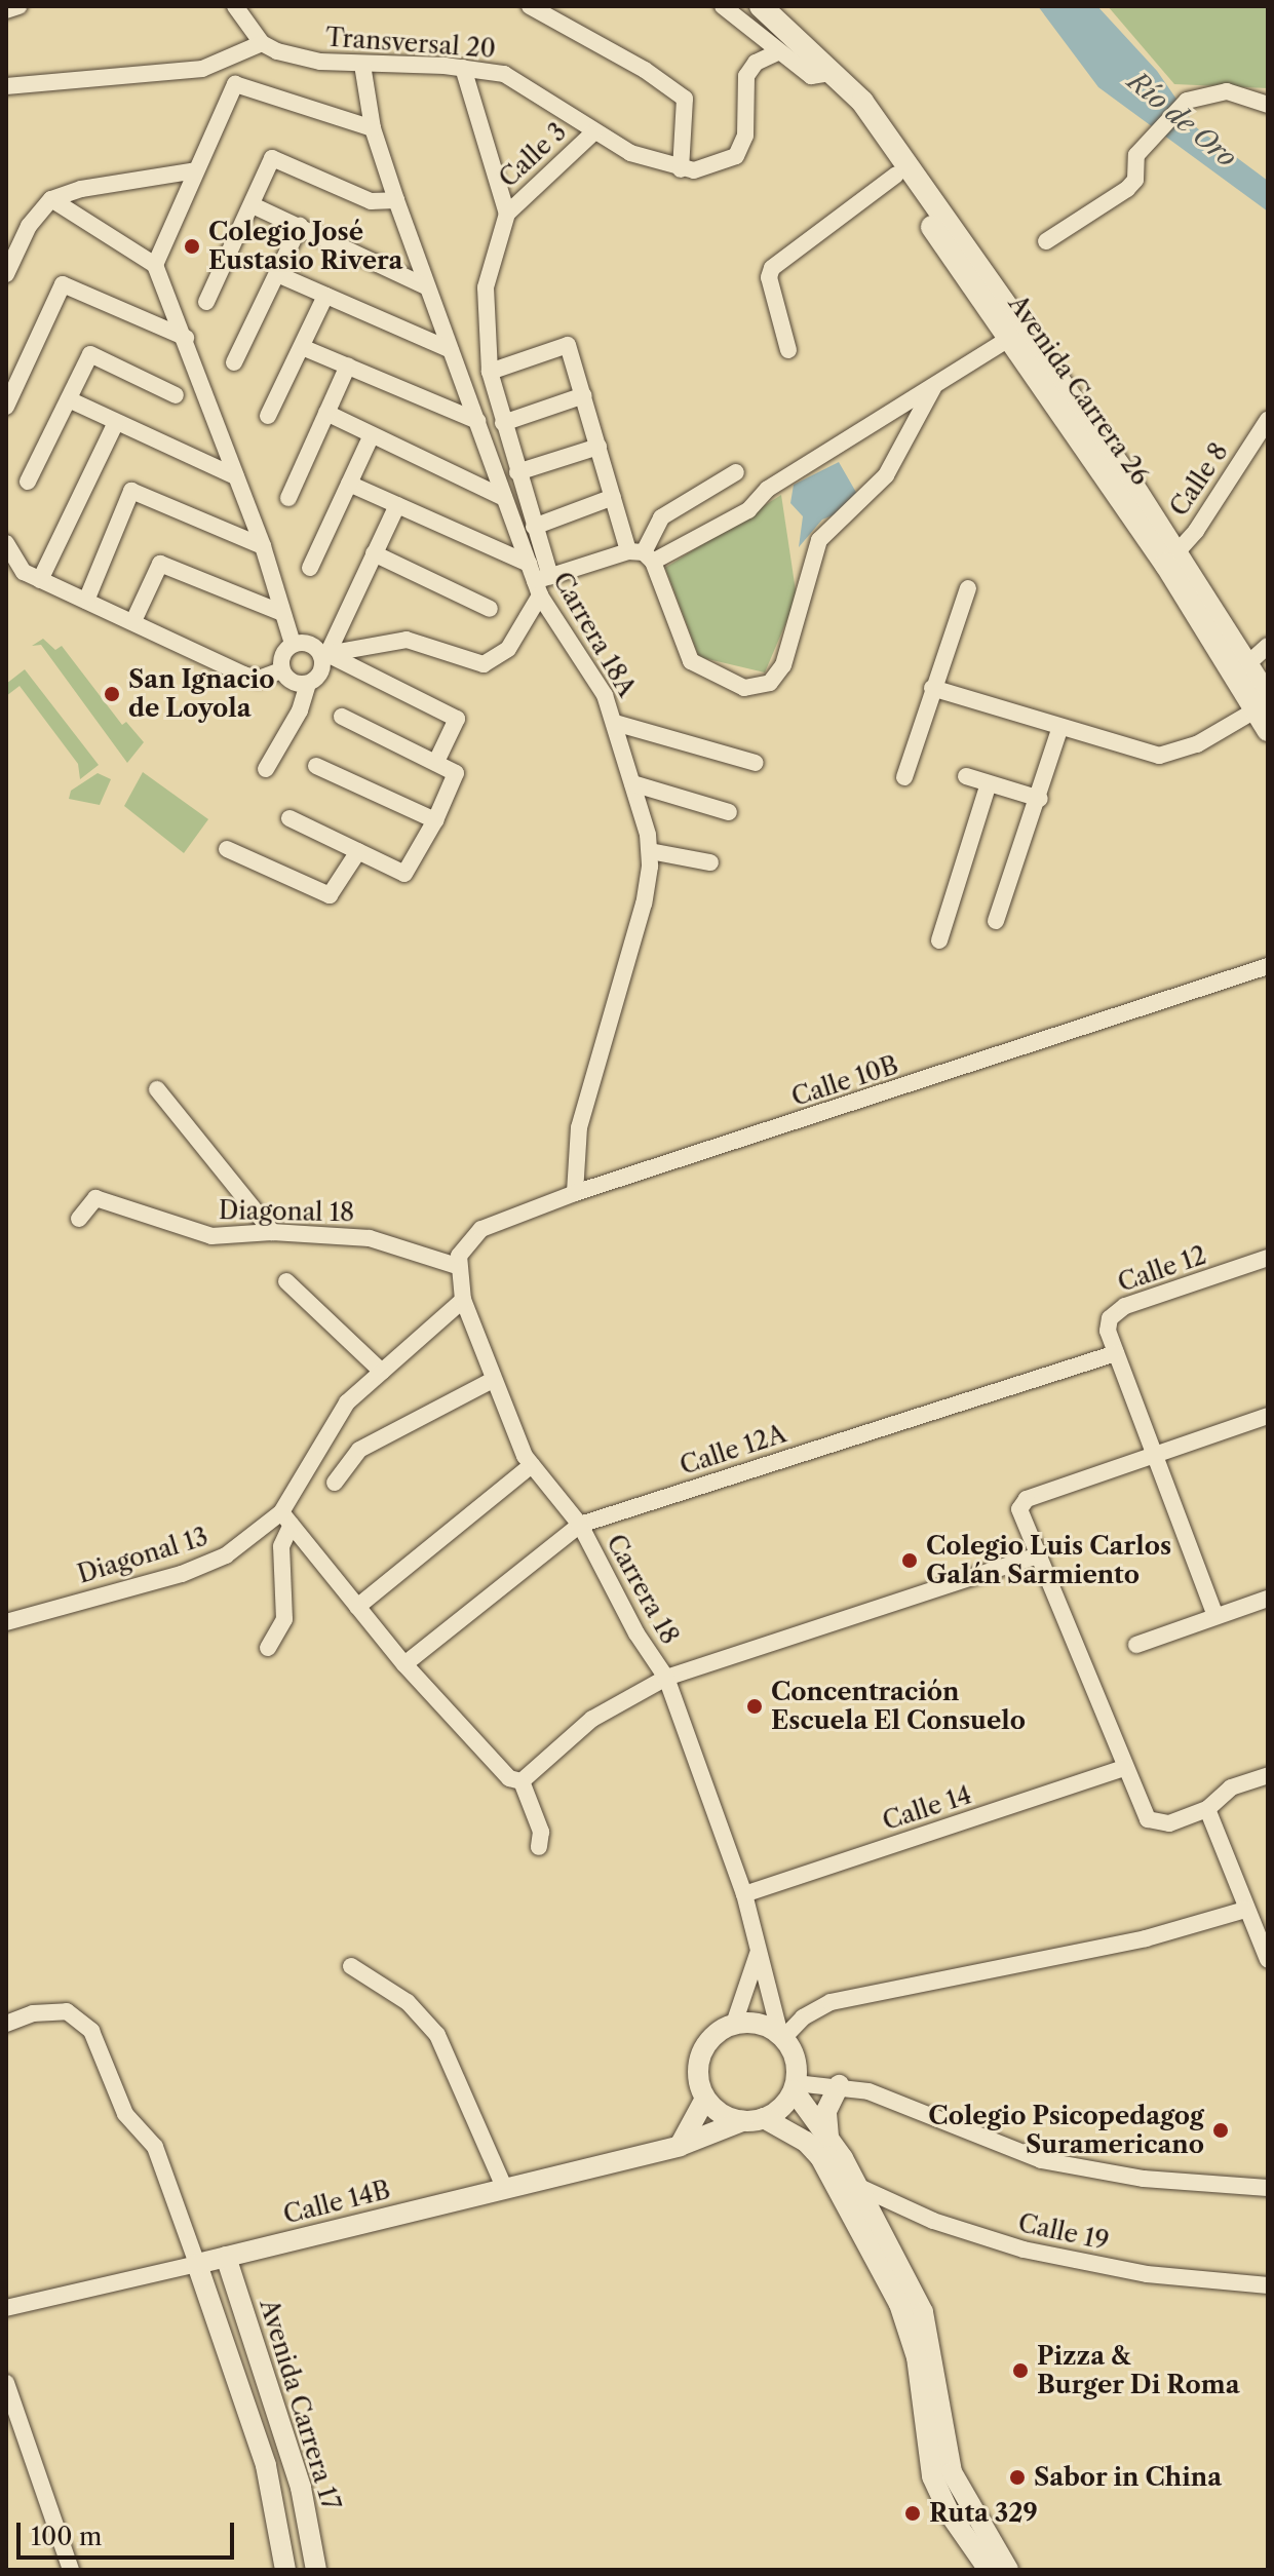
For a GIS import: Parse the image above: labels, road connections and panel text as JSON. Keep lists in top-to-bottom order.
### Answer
{
  "streets": {
    "main road": ["Avenida Carrera 26"],
    "street": [
      "Transversal 20",
      "Calle 3",
      "Calle 8",
      "Carrera 18A",
      "Calle 10B",
      "Diagonal 18",
      "Calle 12",
      "Calle 12A",
      "Diagonal 13",
      "Carrera 18",
      "Calle 14",
      "Calle 14B",
      "Calle 19",
      "Avenida Carrera 17"
    ]
  },
  "crossings": [
    ["Transversal 20", "Calle 3"],
    ["Transversal 20", "Carrera 18A"],
    ["Avenida Carrera 26", "Calle 8"],
    ["Carrera 18A", "Calle 10B"],
    ["Calle 10B", "Diagonal 18"],
    ["Calle 10B", "Carrera 18"],
    ["Diagonal 18", "Carrera 18"],
    ["Calle 12", "Calle 12A"],
    ["Calle 12A", "Carrera 18"],
    ["Carrera 18", "Calle 14"],
    ["Carrera 18", "Calle 14B"],
    ["Calle 14B", "Avenida Carrera 17"]
  ],
  "water": ["Río de Oro"],
  "places": [
    "Colegio José Eustasio Rivera",
    "San Ignacio de Loyola",
    "Colegio Luis Carlos Galán Sarmiento",
    "Concentración Escuela El Consuelo",
    "Colegio Psicopedagog Suramericano",
    "Pizza & Burger Di Roma",
    "Sabor in China",
    "Ruta 329"
  ],
  "scale_bar": "100 m"
}
